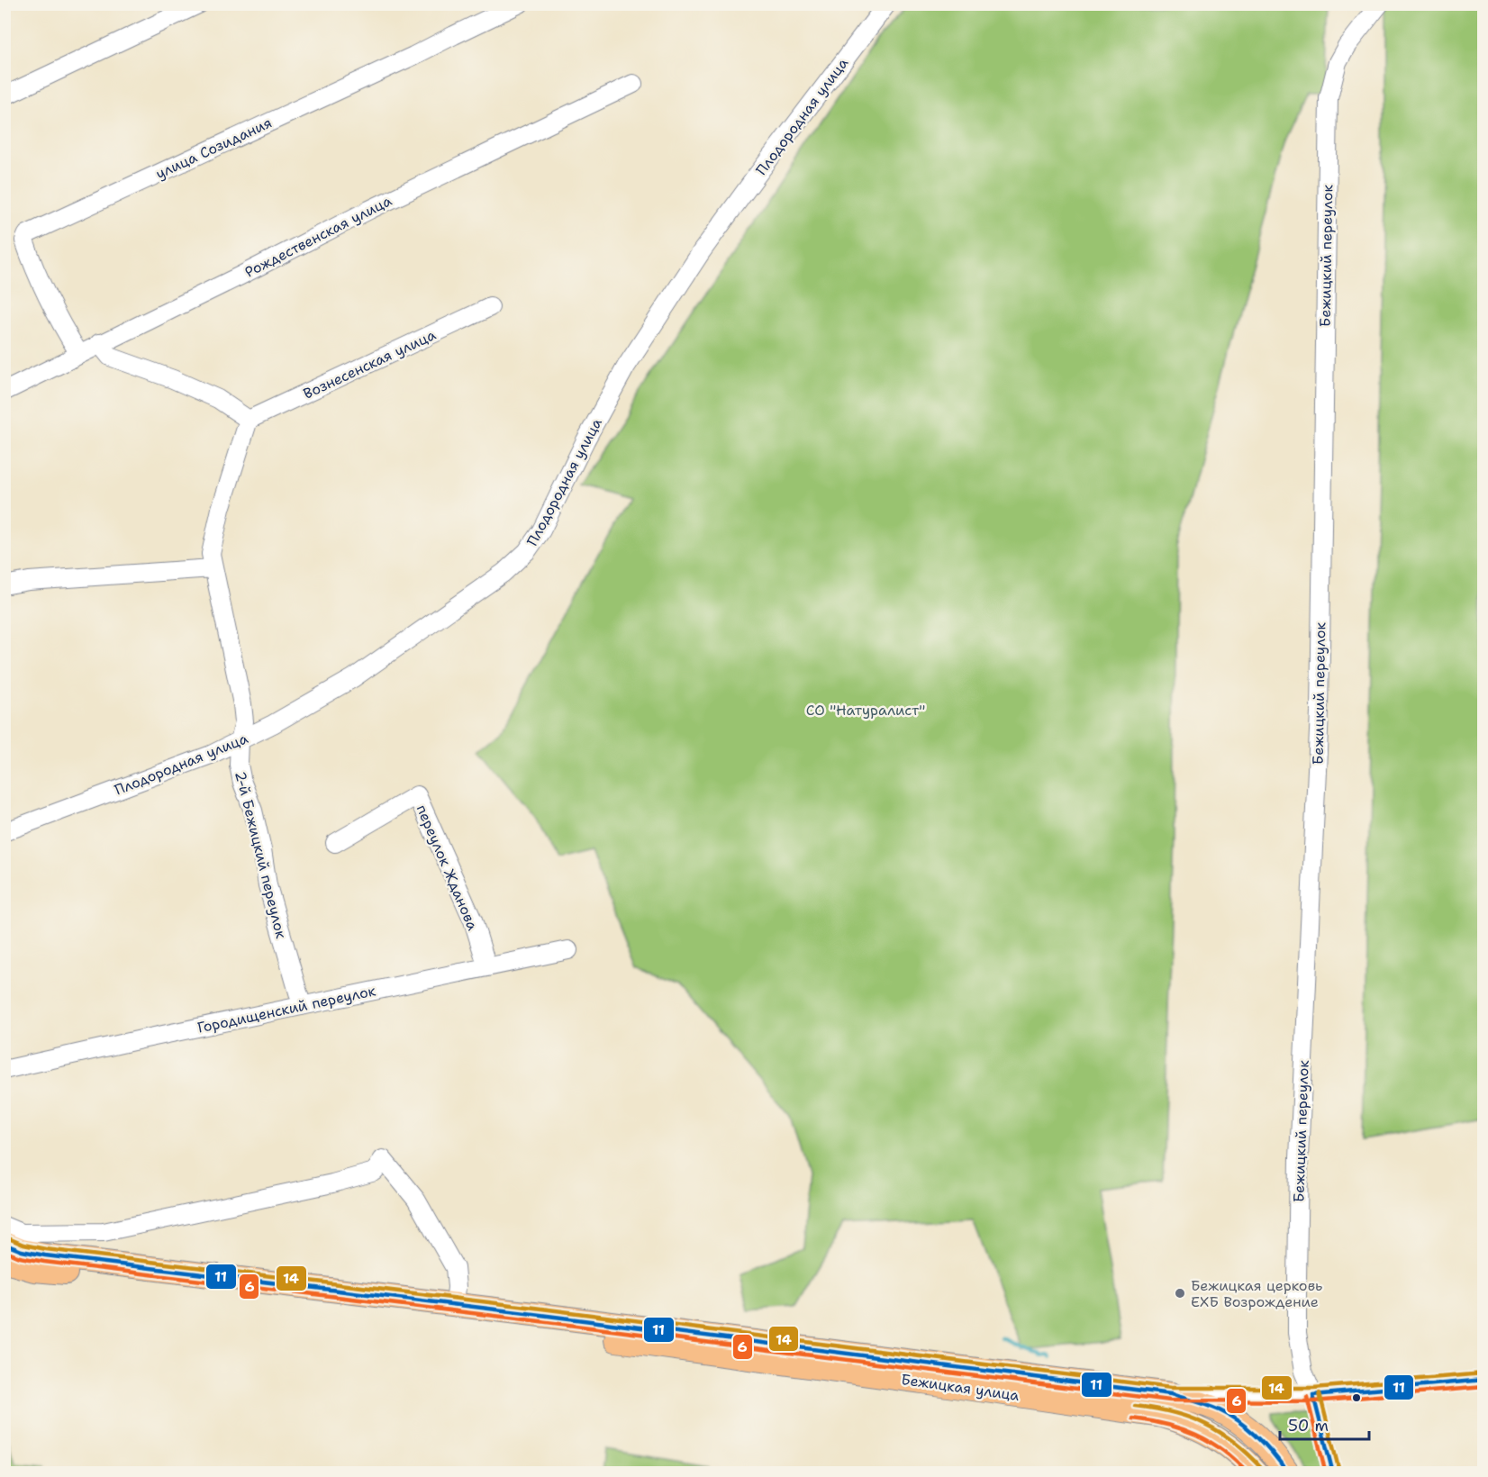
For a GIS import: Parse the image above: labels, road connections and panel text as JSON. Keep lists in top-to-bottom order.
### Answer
{
  "streets": {
    "main road": ["Бежицкая улица"],
    "street": [
      "Плодородная улица",
      "улица Созидания",
      "Рождественская улица",
      "Бежицкий переулок",
      "Вознесенская улица",
      "2-й Бежицкий переулок",
      "переулок Жданова",
      "Городищенский переулок"
    ]
  },
  "crossings": [
    ["Плодородная улица", "2-й Бежицкий переулок"],
    ["улица Созидания", "Рождественская улица"],
    ["Бежицкий переулок", "Бежицкая улица"],
    ["Вознесенская улица", "2-й Бежицкий переулок"],
    ["2-й Бежицкий переулок", "Городищенский переулок"],
    ["переулок Жданова", "Городищенский переулок"]
  ],
  "parks": ["СО \"Натуралист\""],
  "places": ["Бежицкая церковь ЕХБ Возрождение"],
  "lines": ["transit line 14", "transit line 11", "transit line 6"],
  "scale_bar": "50 m"
}
